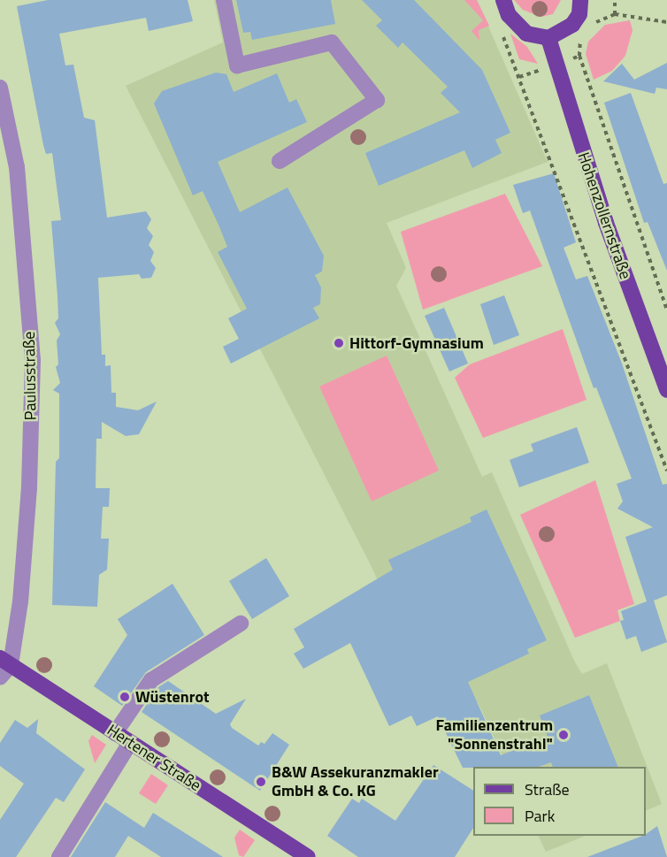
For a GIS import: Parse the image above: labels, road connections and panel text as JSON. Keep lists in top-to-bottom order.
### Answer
{
  "streets": {
    "main road": ["Hohenzollernstraße", "Hertener Straße"],
    "street": ["Paulusstraße"]
  },
  "crossings": [
    ["Paulusstraße", "Hertener Straße"]
  ],
  "places": [
    "Hittorf-Gymnasium",
    "Wüstenrot",
    "Familienzentrum \"Sonnenstrahl\"",
    "B&W Assekuranzmakler GmbH & Co. KG"
  ],
  "legend": ["Straße", "Park"]
}
